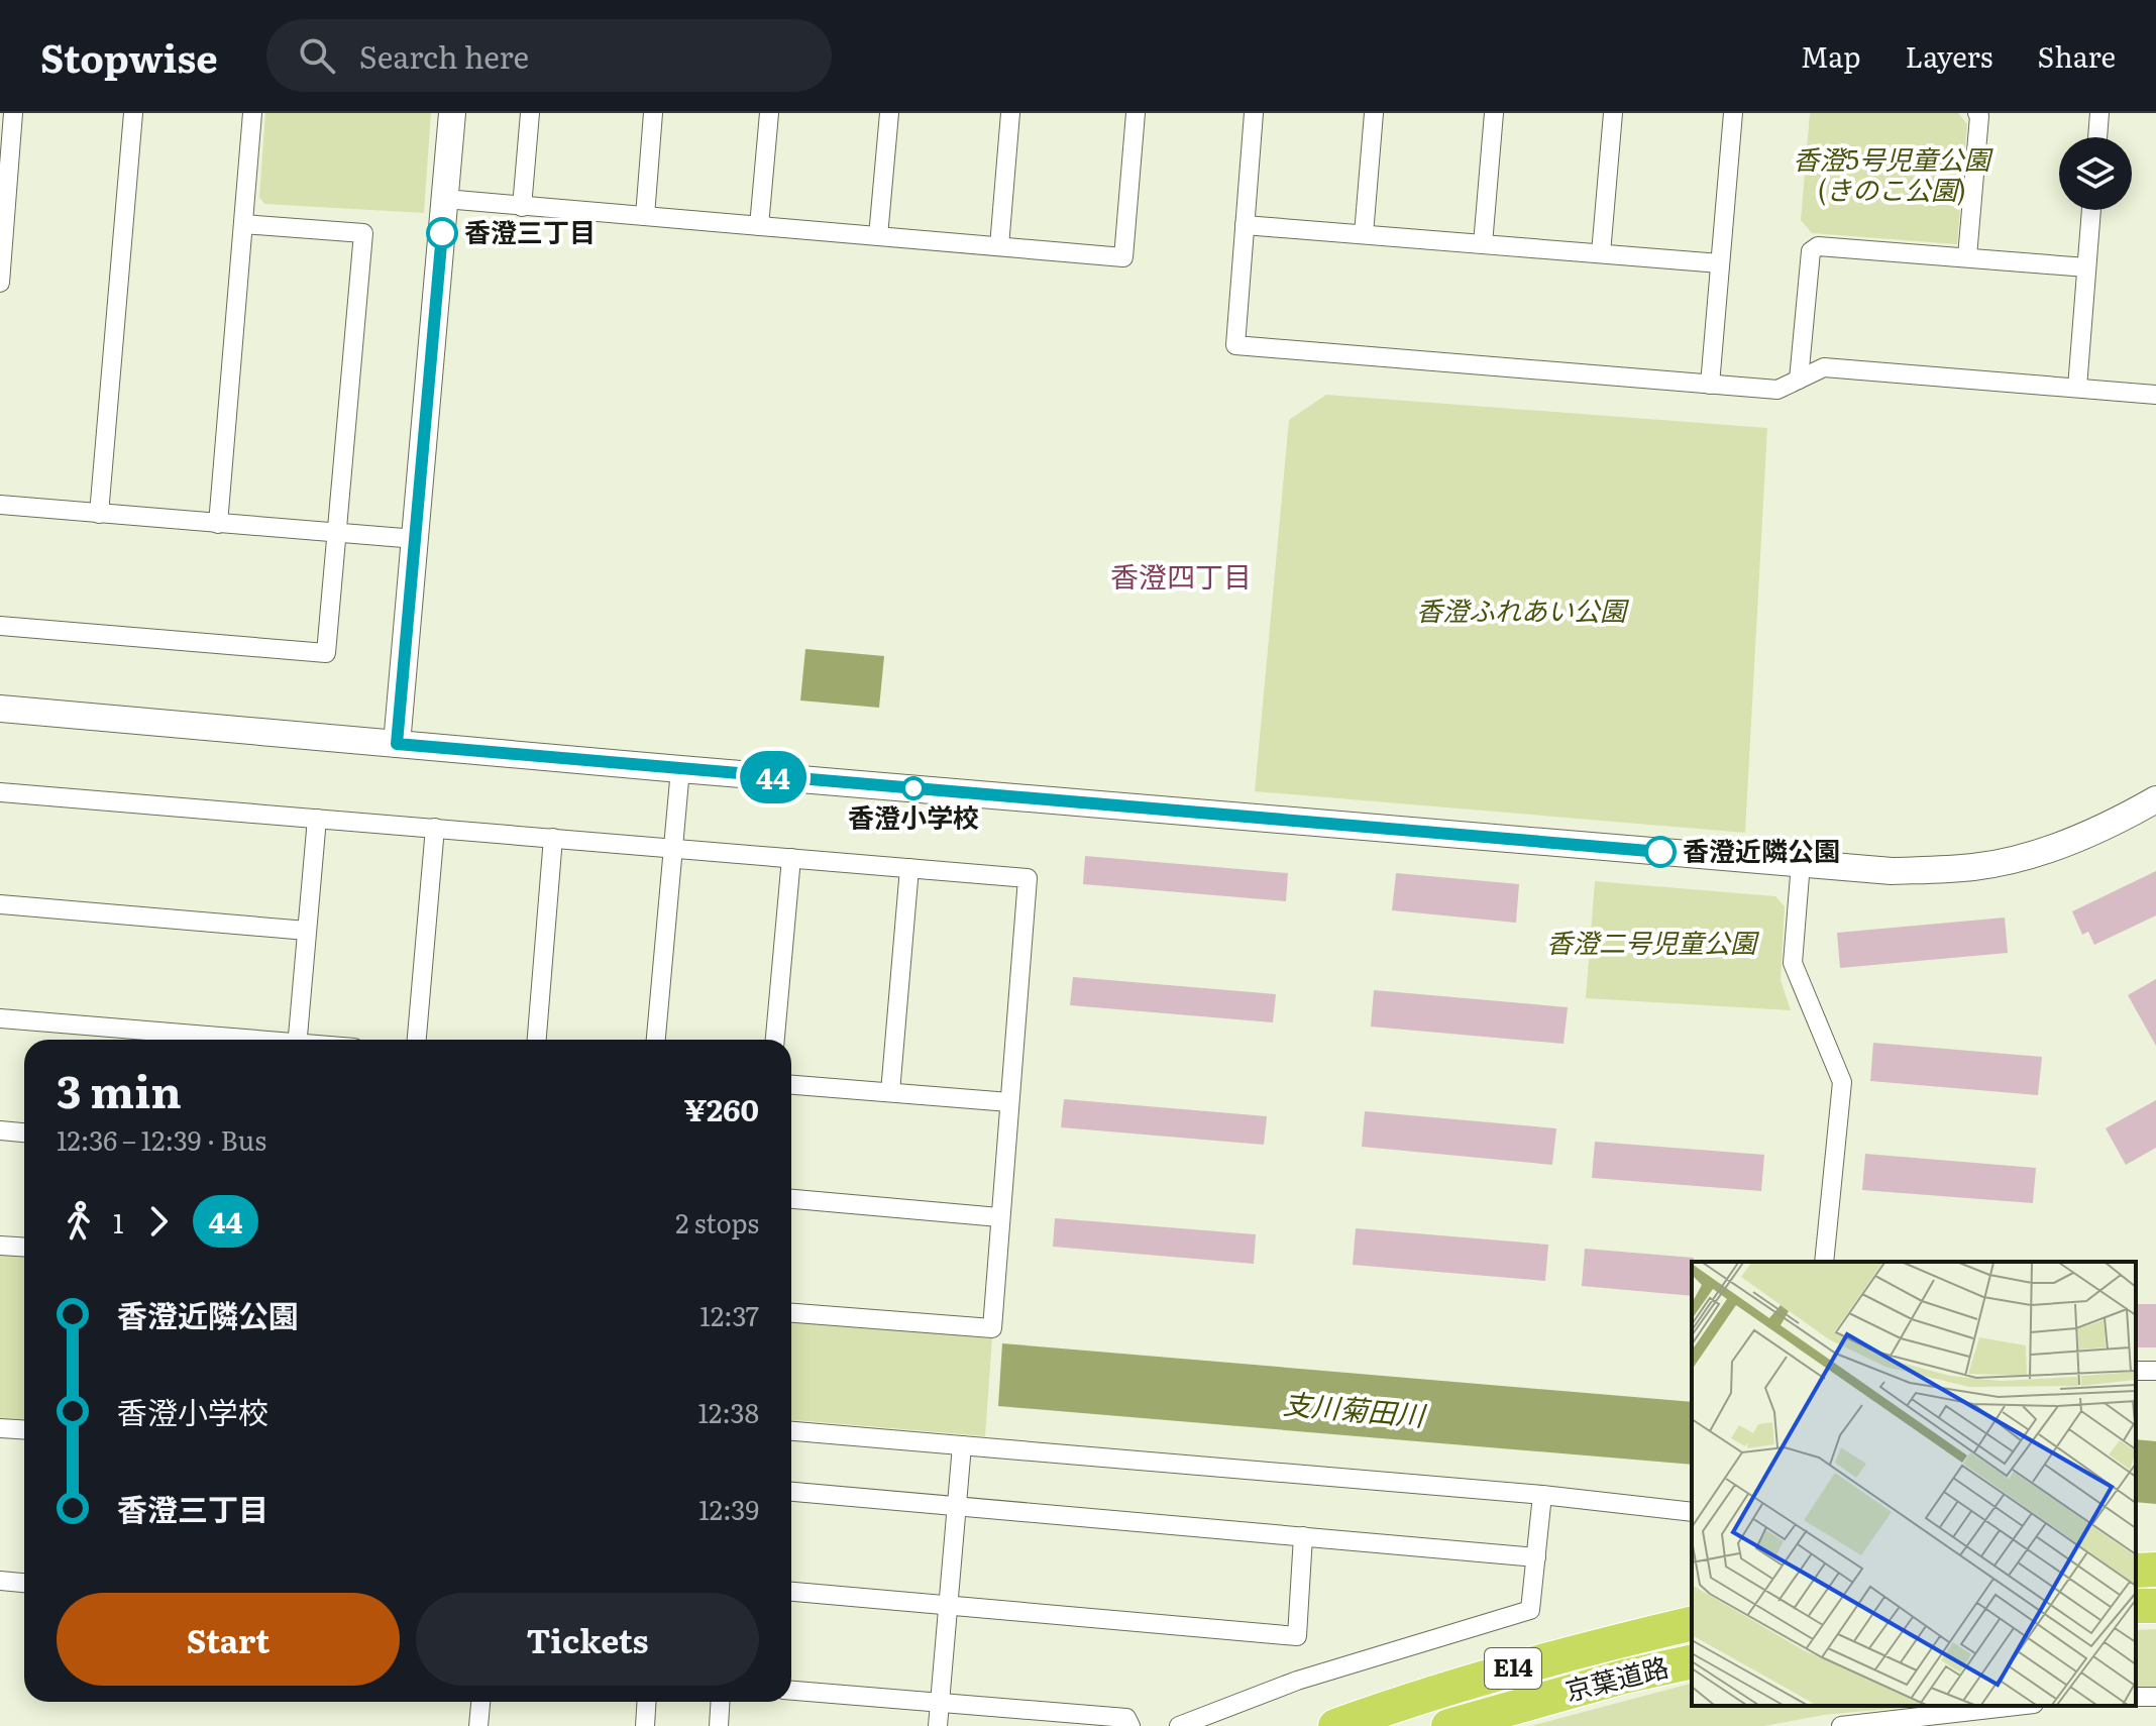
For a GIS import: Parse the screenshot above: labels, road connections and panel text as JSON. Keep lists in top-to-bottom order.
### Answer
{
  "streets": {
    "highway": ["E14", "京葉道路"]
  },
  "districts": ["香澄四丁目"],
  "water": ["支川菊田川"],
  "parks": ["香澄5号児童公園 (きのこ公園)", "香澄ふれあい公園", "香澄二号児童公園"],
  "places": ["香澄三丁目", "香澄小学校", "香澄近隣公園"],
  "lines": ["bus line 44"],
  "page": {
    "header": "Stopwise",
    "search": "Search here",
    "nav": ["Map", "Layers", "Share"],
    "on_map": "44",
    "heading": ["3 min", "12:36 – 12:39 · Bus", "¥260"],
    "legs": ["1", "44", "2 stops"],
    "list": [
      {
        "name": "香澄近隣公園",
        "value": "12:37"
      },
      {
        "name": "香澄小学校",
        "value": "12:38"
      },
      {
        "name": "香澄三丁目",
        "value": "12:39"
      }
    ],
    "buttons": ["Start", "Tickets"]
  }
}
